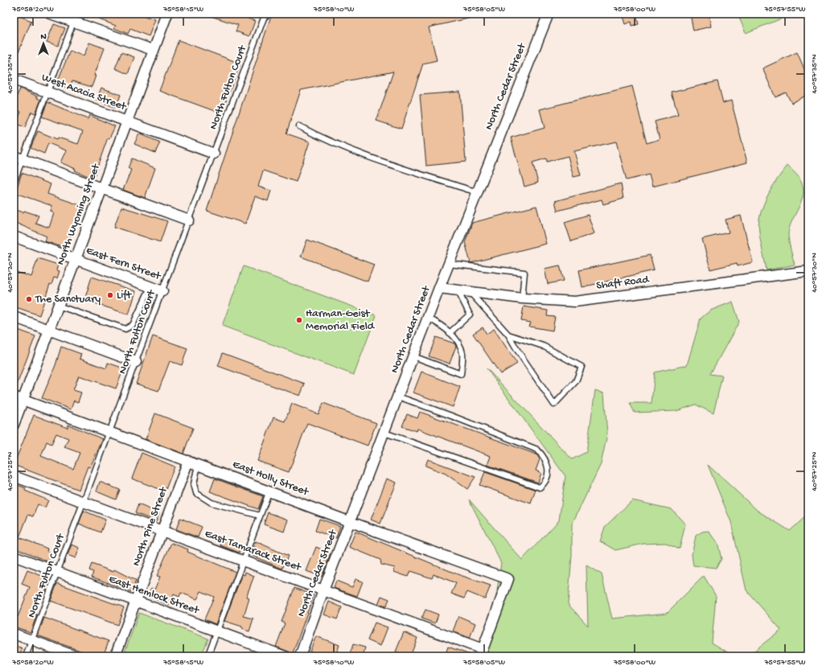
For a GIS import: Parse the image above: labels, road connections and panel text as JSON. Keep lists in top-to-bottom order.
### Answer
{
  "streets": {
    "street": [
      "North Cedar Street",
      "West Acacia Street",
      "North Wyoming Street",
      "East Fern Street",
      "Shaft Road",
      "East Holly Street",
      "North Pine Street",
      "East Tamarack Street",
      "East Hemlock Street"
    ],
    "lane": ["North Fulton Court"]
  },
  "crossings": [
    ["North Cedar Street", "Shaft Road"],
    ["North Cedar Street", "East Holly Street"],
    ["North Cedar Street", "East Tamarack Street"],
    ["North Fulton Court", "West Acacia Street"],
    ["North Fulton Court", "East Fern Street"],
    ["North Fulton Court", "East Holly Street"],
    ["North Fulton Court", "East Tamarack Street"],
    ["North Fulton Court", "East Hemlock Street"],
    ["West Acacia Street", "North Wyoming Street"],
    ["North Wyoming Street", "East Fern Street"],
    ["North Wyoming Street", "East Holly Street"],
    ["East Holly Street", "North Pine Street"],
    ["East Holly Street", "East Tamarack Street"],
    ["North Pine Street", "East Tamarack Street"],
    ["North Pine Street", "East Hemlock Street"]
  ],
  "places": ["Lift", "The Sanctuary", "Harman-Geist Memorial Field"],
  "north": "top",
  "coordinates": [
    "75°58'20\"W",
    "75°58'15\"W",
    "75°58'10\"W",
    "75°58'05\"W",
    "75°58'00\"W",
    "75°57'55\"W",
    "40°57'35\"N",
    "40°57'30\"N",
    "40°57'25\"N"
  ]
}
